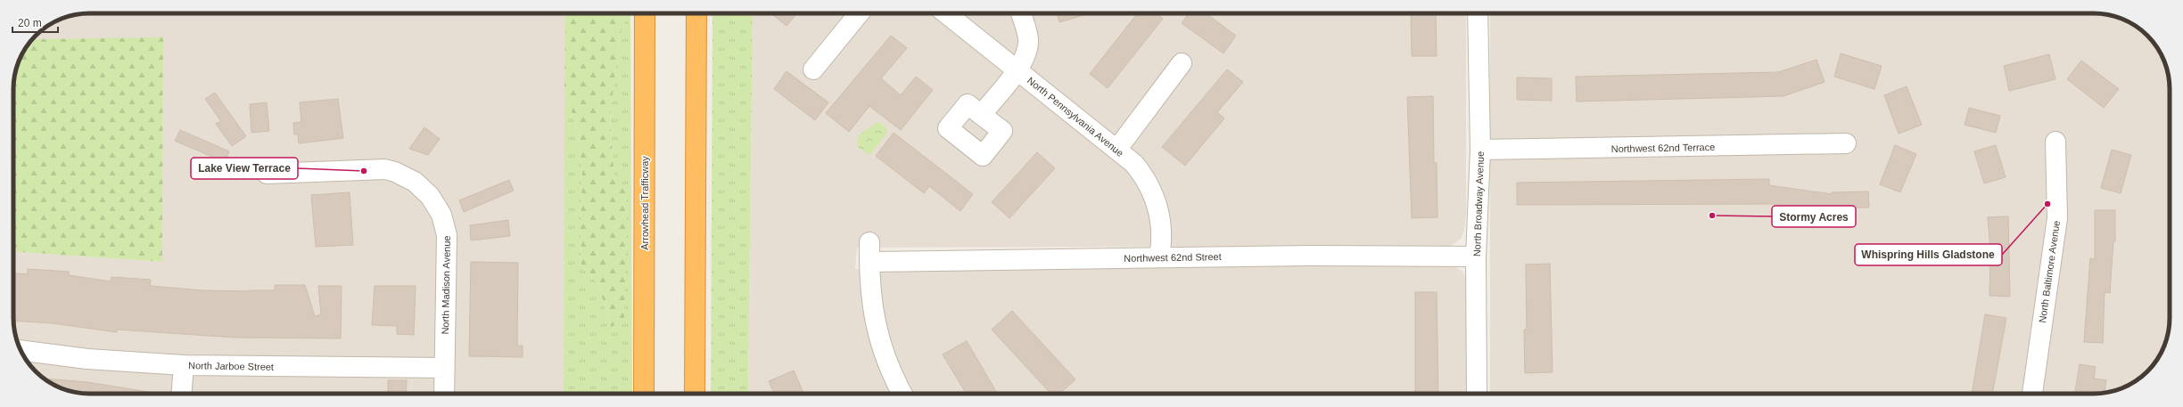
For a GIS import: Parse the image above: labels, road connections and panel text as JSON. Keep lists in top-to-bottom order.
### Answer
{
  "streets": {
    "highway": ["Arrowhead Trafficway"],
    "street": [
      "North Pennsylvania Avenue",
      "Northwest 62nd Terrace",
      "North Broadway Avenue",
      "Northwest 62nd Street",
      "North Baltimore Avenue",
      "North Madison Avenue",
      "North Jarboe Street"
    ]
  },
  "crossings": [
    ["North Pennsylvania Avenue", "Northwest 62nd Street"],
    ["Northwest 62nd Terrace", "North Broadway Avenue"],
    ["North Broadway Avenue", "Northwest 62nd Street"],
    ["North Madison Avenue", "North Jarboe Street"]
  ],
  "places": ["Lake View Terrace", "Whispring Hills Gladstone", "Stormy Acres"],
  "scale_bar": "20 m"
}
